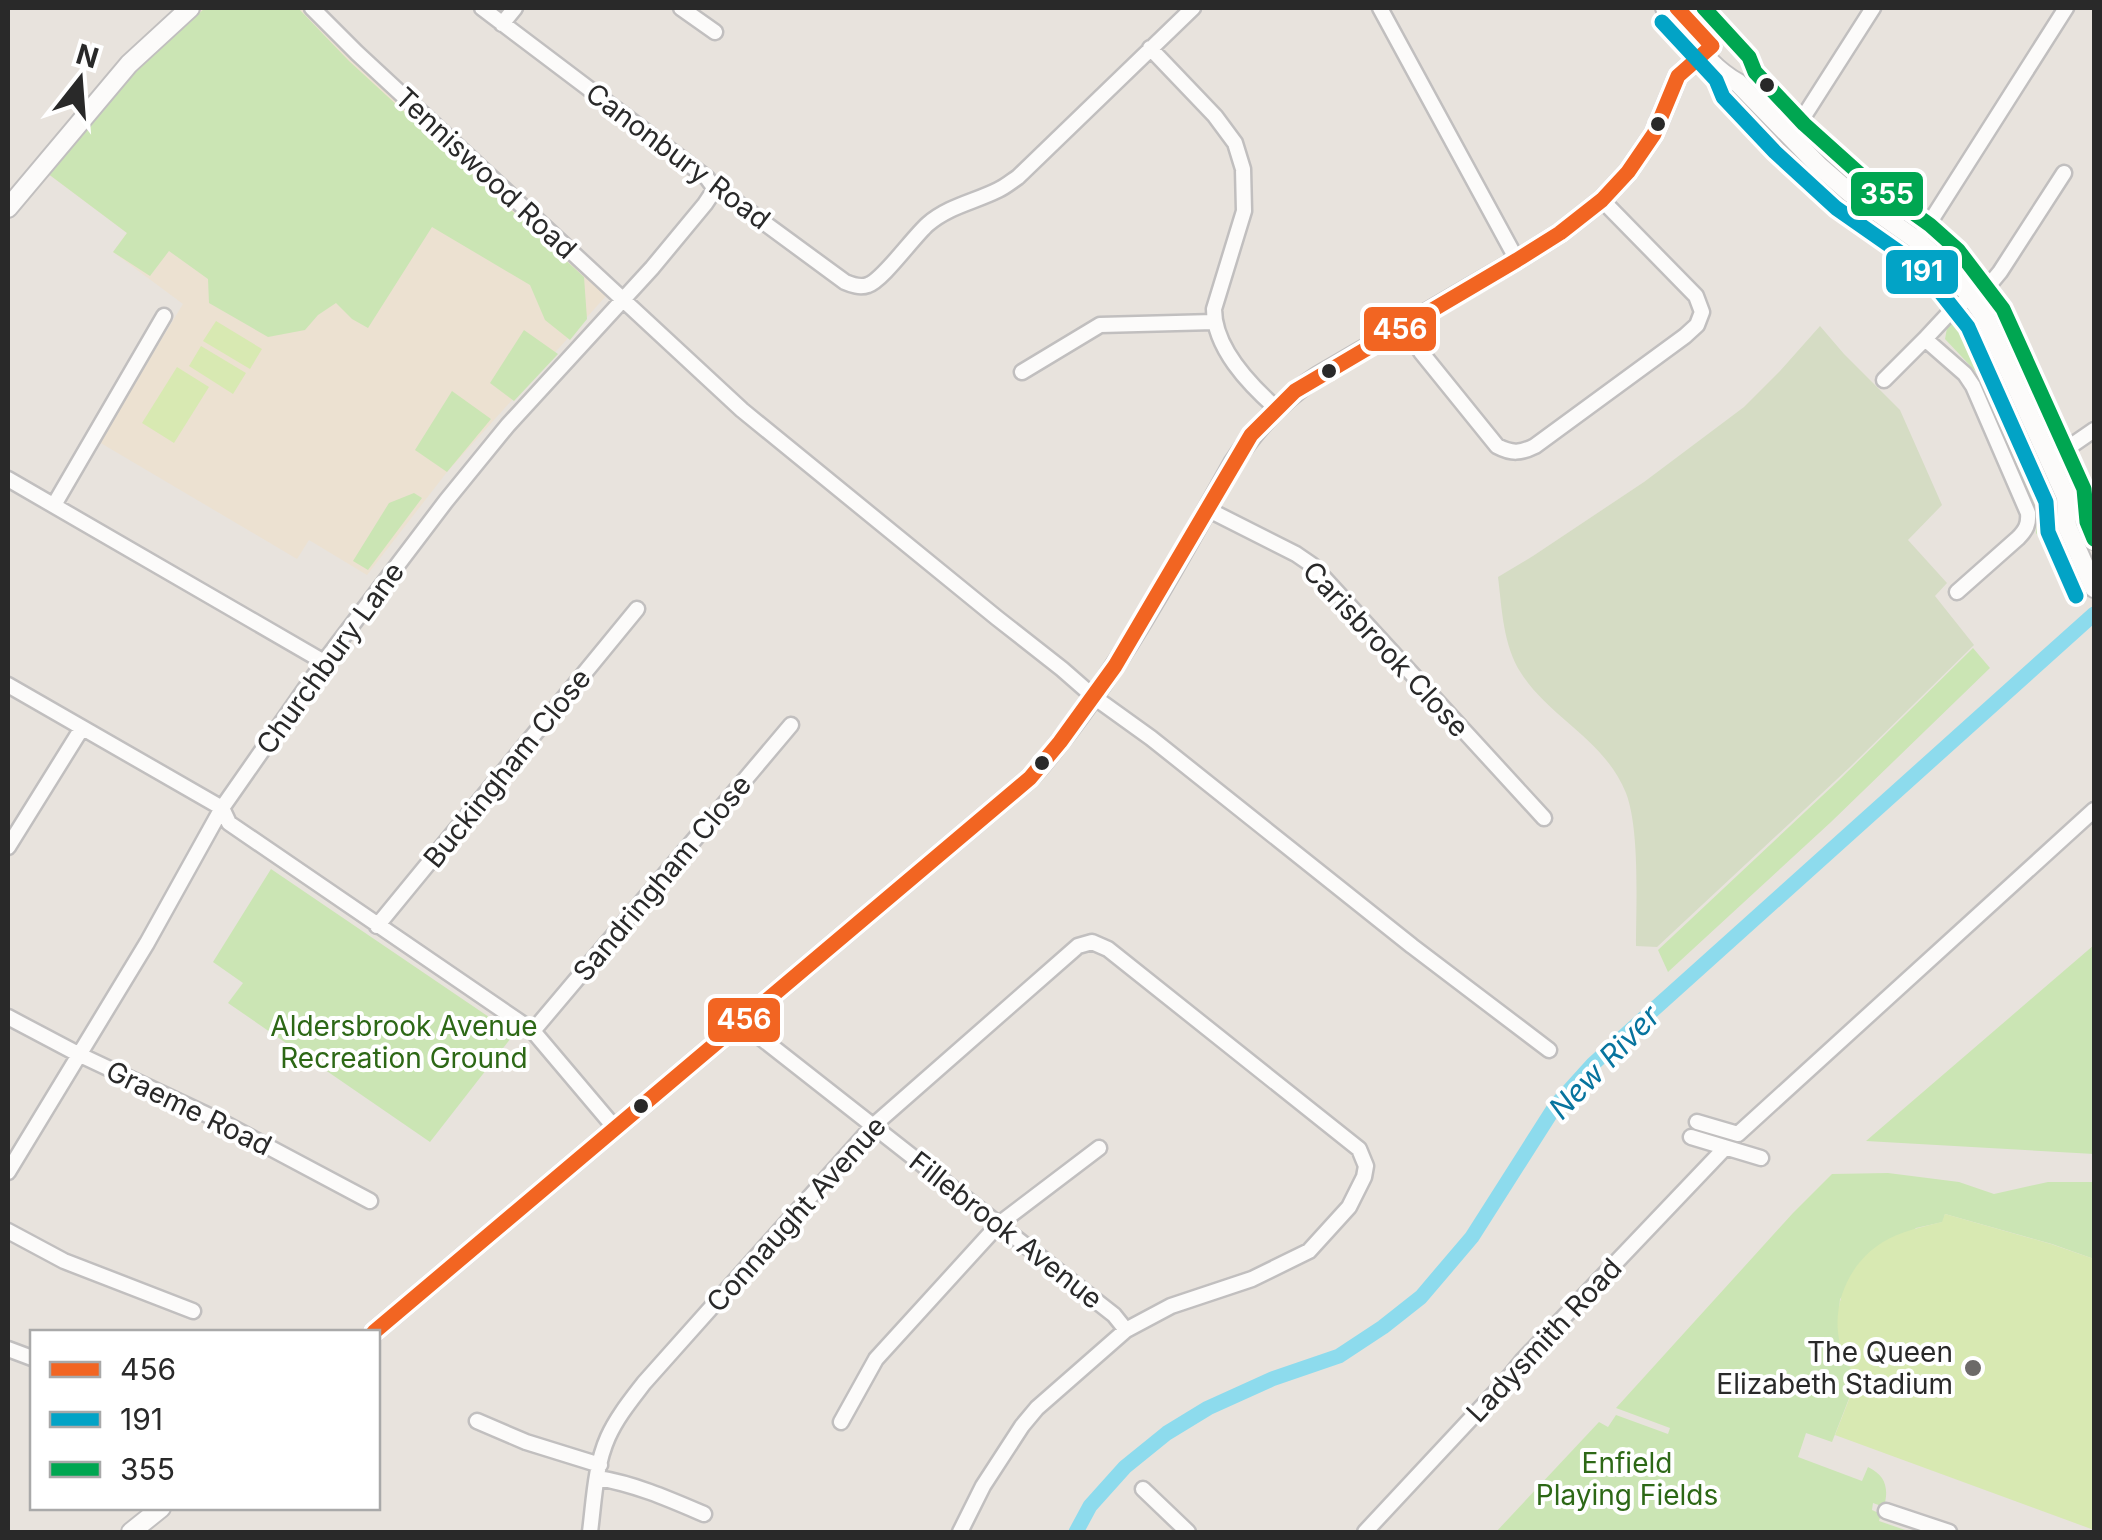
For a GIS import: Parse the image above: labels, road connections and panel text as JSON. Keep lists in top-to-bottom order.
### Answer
{
  "streets": {
    "street": [
      "Canonbury Road",
      "Tenniswood Road",
      "Carisbrook Close",
      "Churchbury Lane",
      "Buckingham Close",
      "Sandringham Close",
      "Graeme Road",
      "Connaught Avenue",
      "Fillebrook Avenue",
      "Ladysmith Road"
    ]
  },
  "crossings": [
    ["Canonbury Road", "Churchbury Lane"],
    ["Tenniswood Road", "Churchbury Lane"],
    ["Churchbury Lane", "Graeme Road"],
    ["Connaught Avenue", "Fillebrook Avenue"]
  ],
  "water": ["New River"],
  "parks": ["Aldersbrook Avenue Recreation Ground", "Enfield Playing Fields"],
  "places": ["The Queen Elizabeth Stadium"],
  "lines": ["transit line 456", "transit line 355", "transit line 191"],
  "legend": ["456", "191", "355"],
  "north": "top"
}
